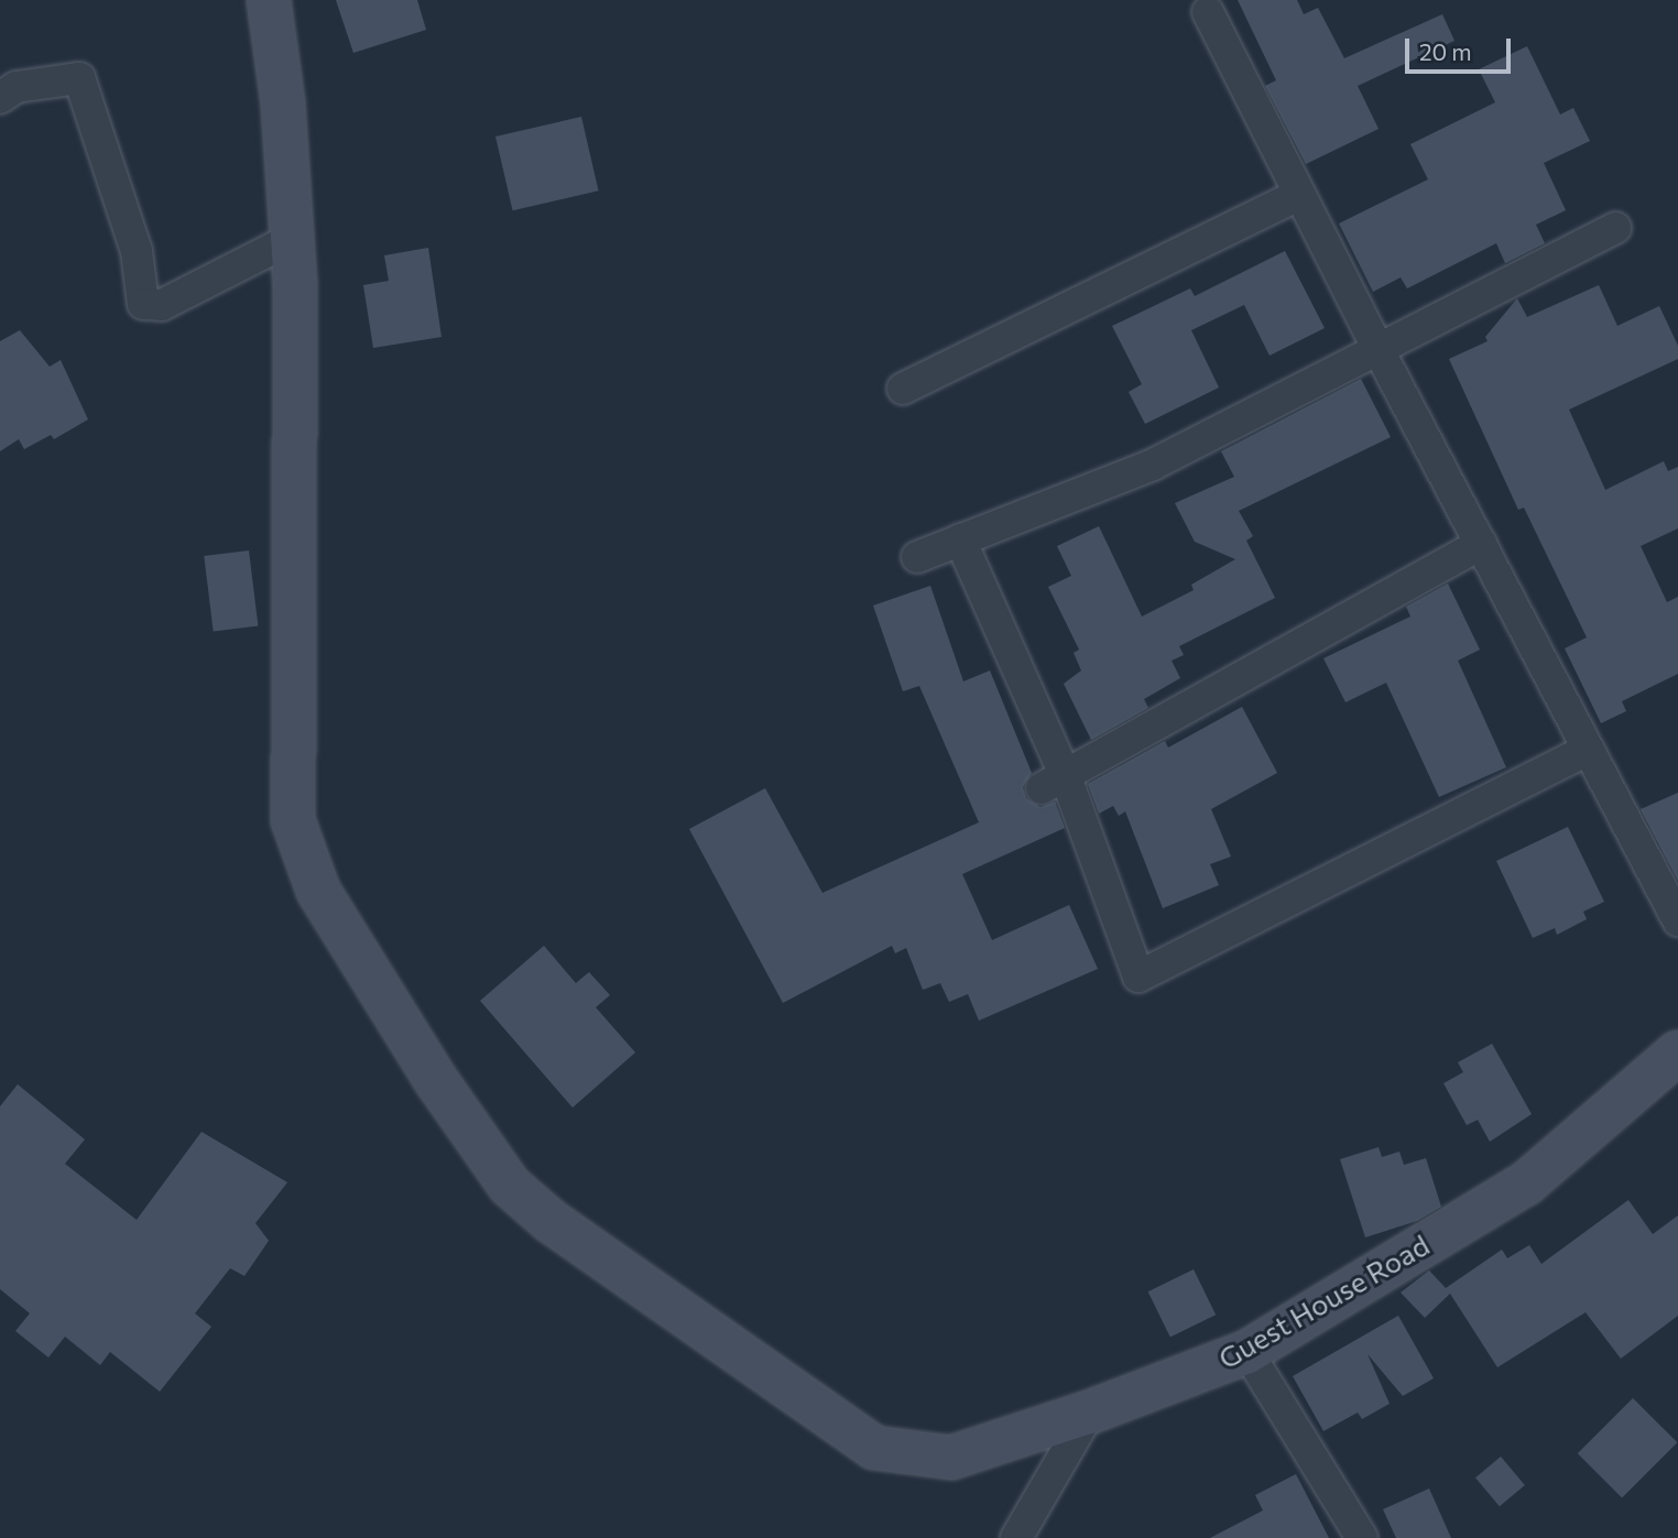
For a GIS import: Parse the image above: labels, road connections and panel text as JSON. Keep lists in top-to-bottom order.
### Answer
{
  "streets": {
    "main road": ["Guest House Road"]
  },
  "scale_bar": "20 m"
}
